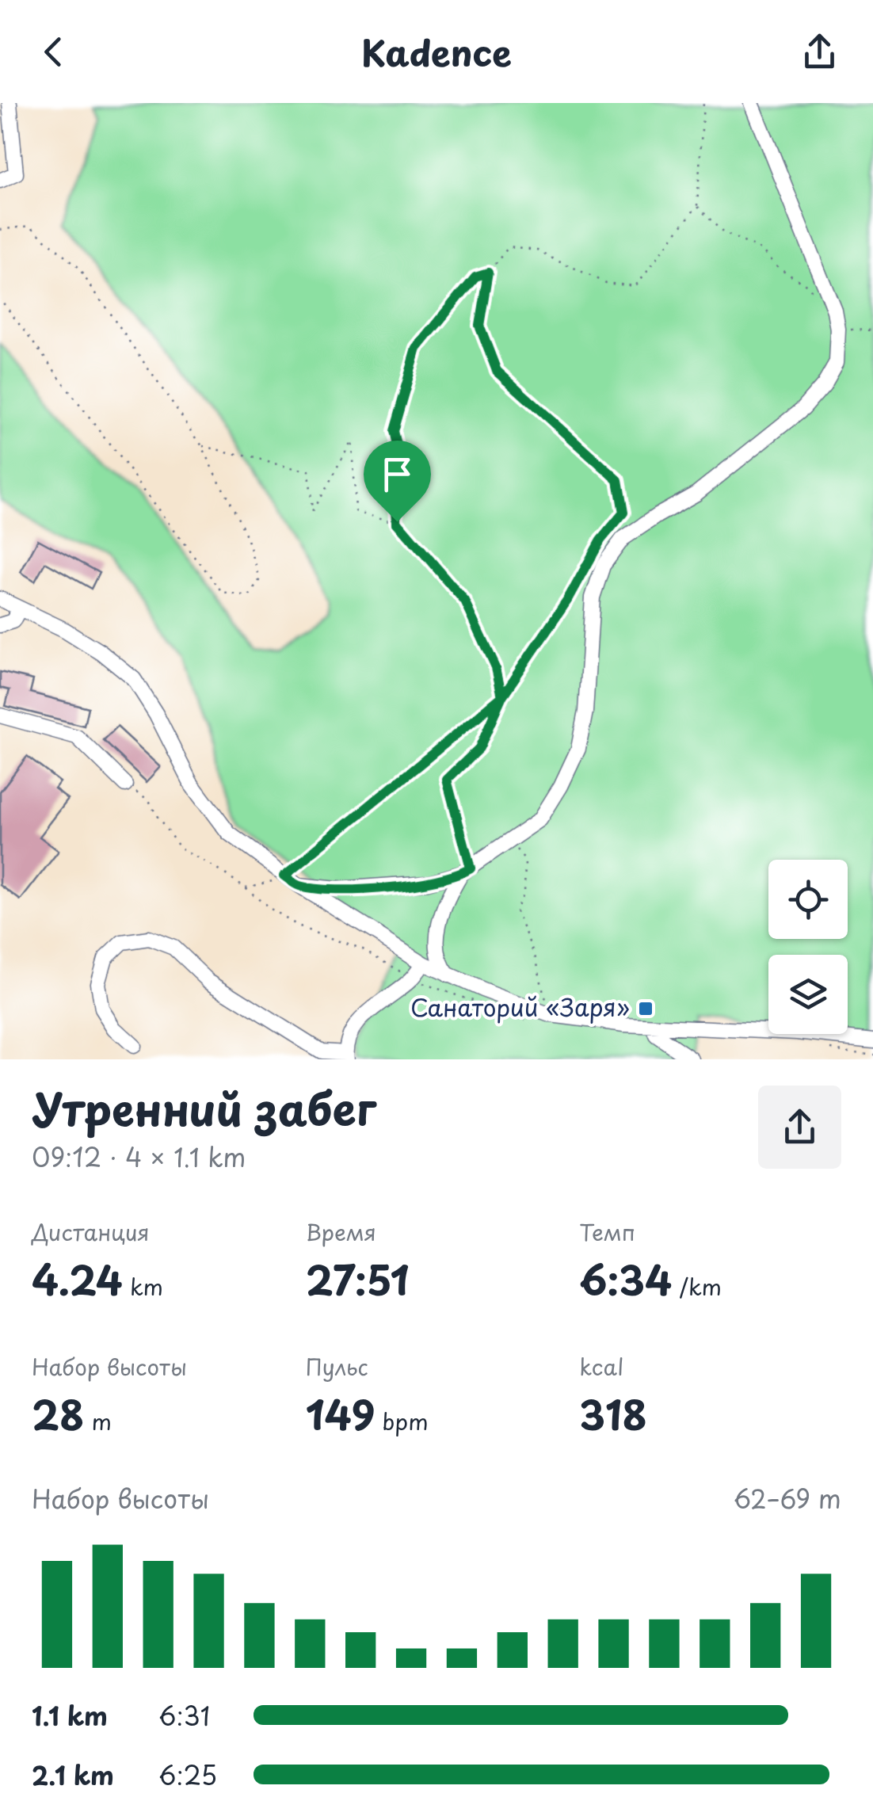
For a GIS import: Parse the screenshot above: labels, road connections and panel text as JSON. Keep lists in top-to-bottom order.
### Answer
{
  "places": {
    "transit": ["Санаторий «Заря»"]
  },
  "page": {
    "header": "Kadence",
    "heading": ["Утренний забег", "09:12 · 4 × 1.1 km"],
    "stats": [
      ["Дистанция", "4.24 km"],
      ["Время", "27:51"],
      ["Темп", "6:34 /km"],
      ["Набор высоты", "28 m"],
      ["Пульс", "149 bpm"],
      ["kcal", "318"]
    ],
    "chart": ["Набор высоты", "62–69 m"],
    "list": [
      {
        "name": "1.1 km",
        "note": "6:31"
      },
      {
        "name": "2.1 km",
        "note": "6:25"
      }
    ]
  }
}
